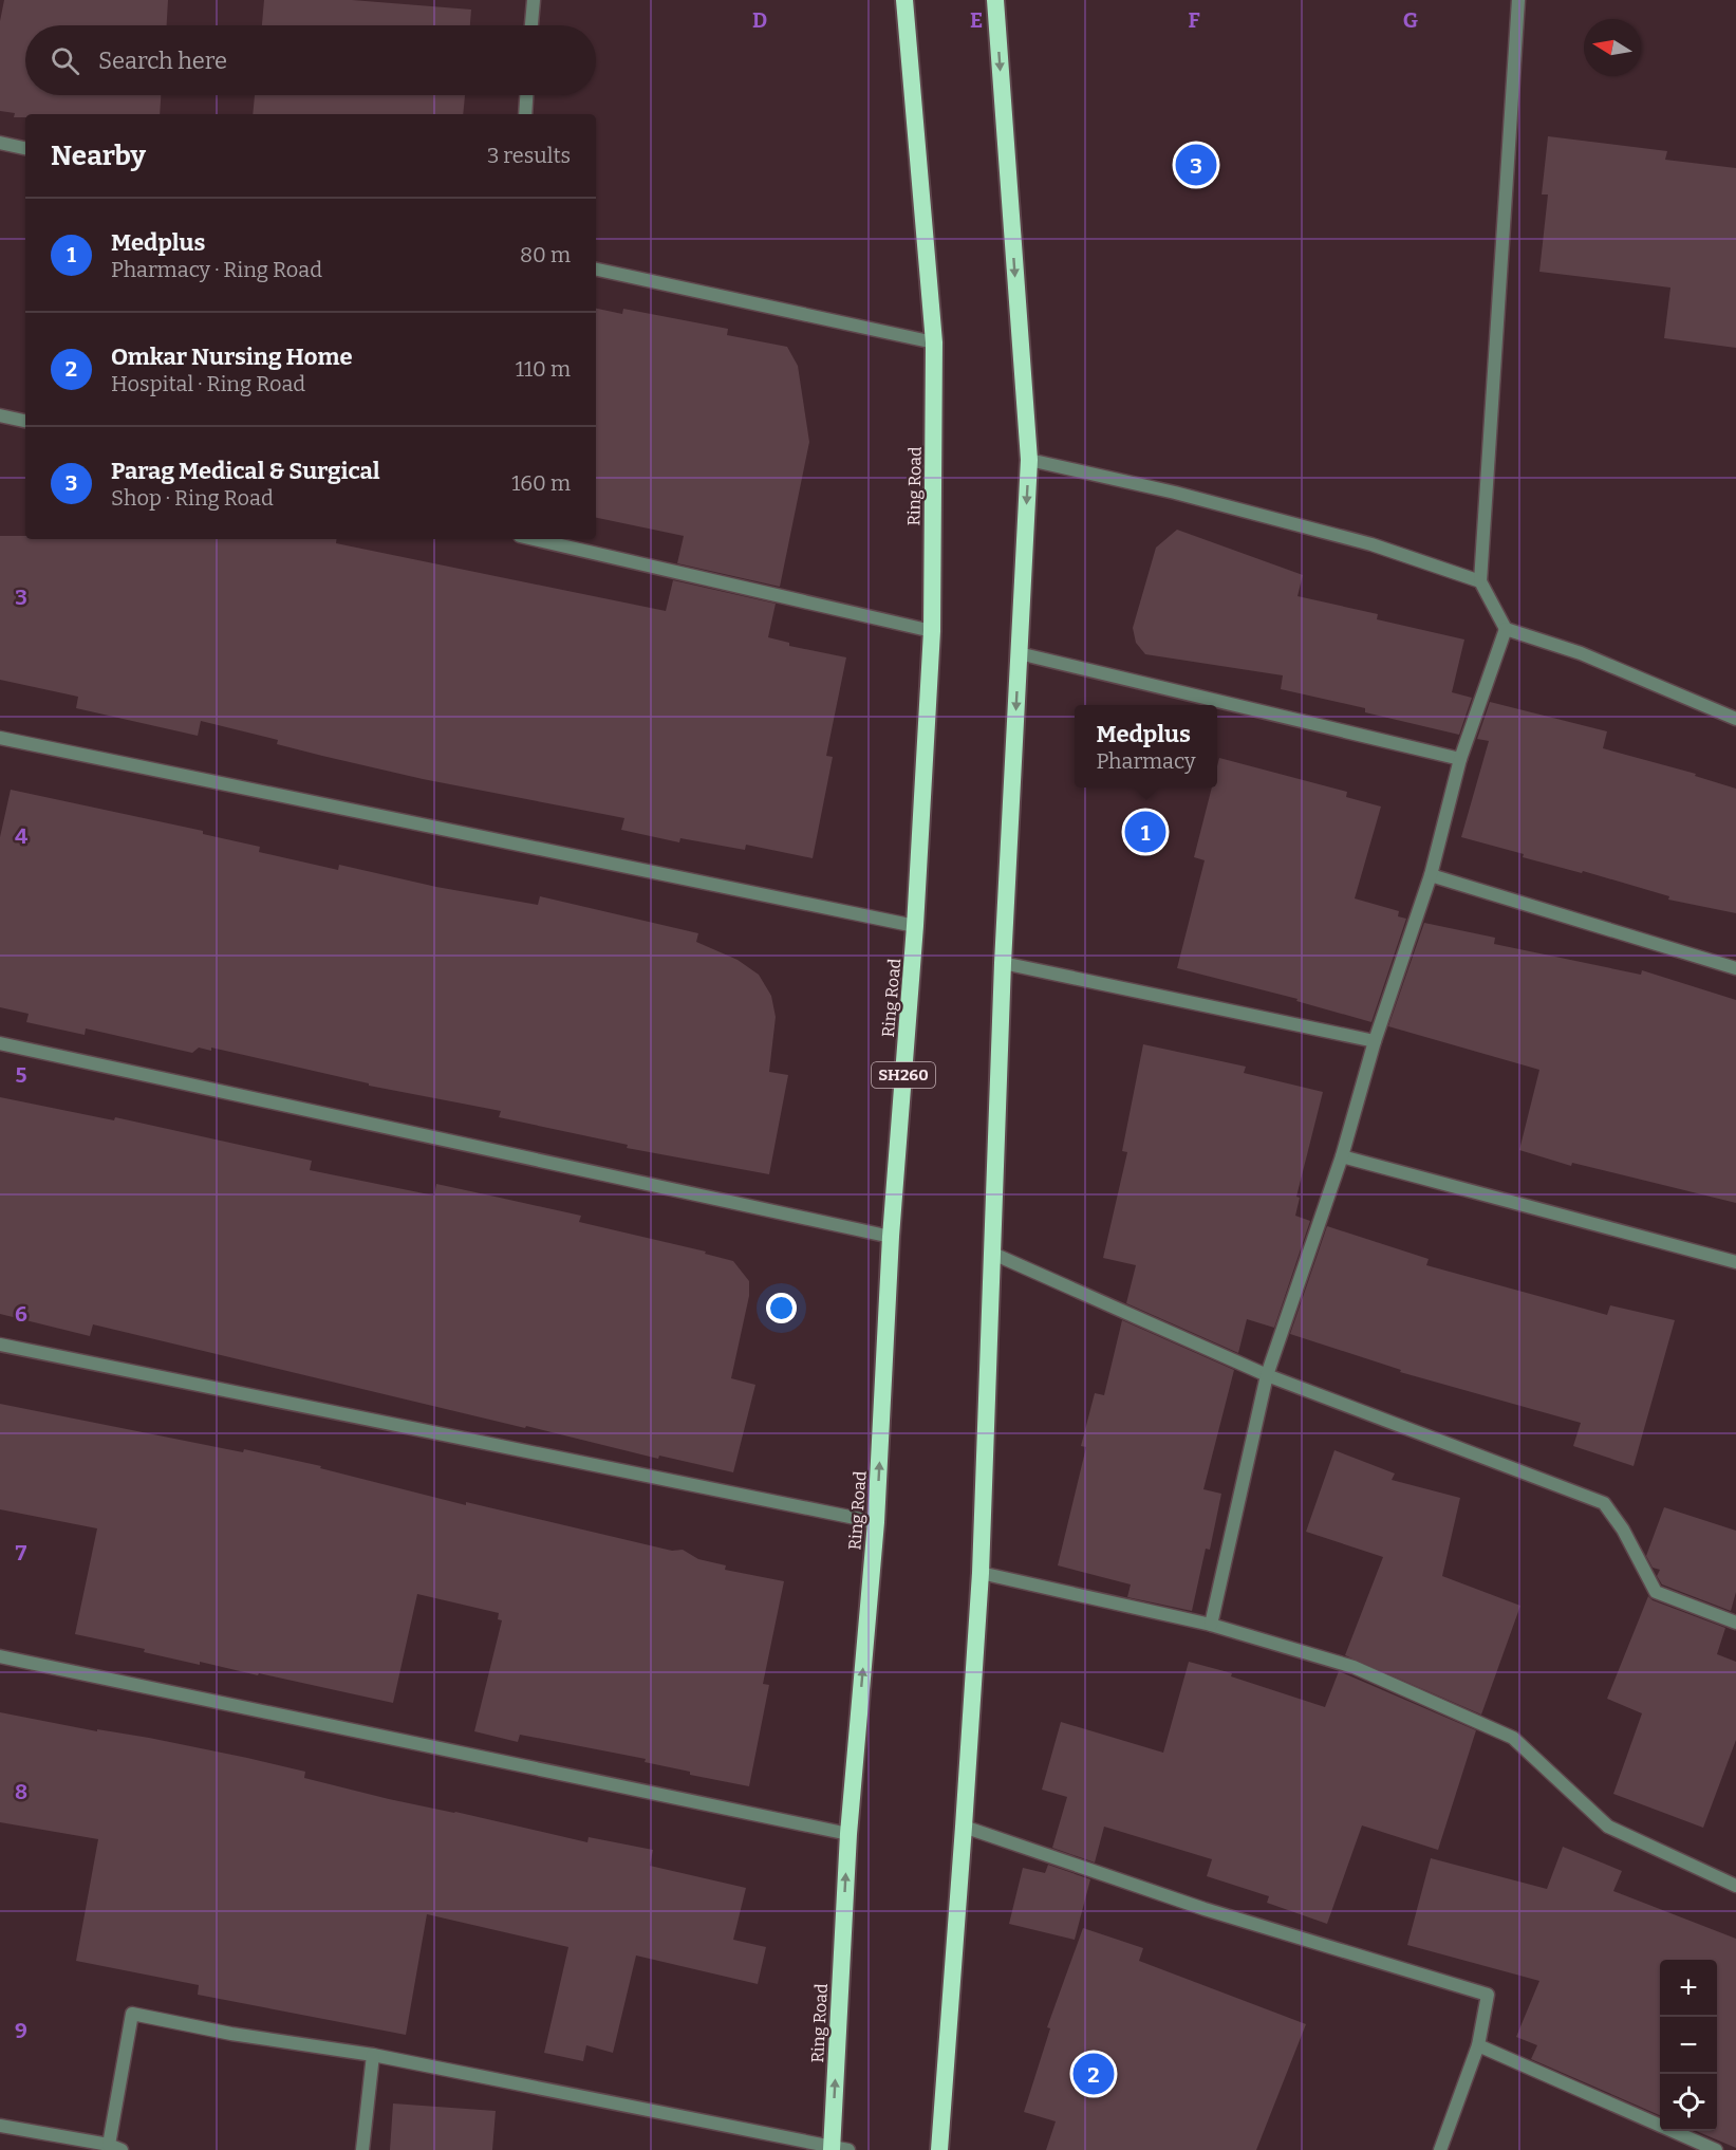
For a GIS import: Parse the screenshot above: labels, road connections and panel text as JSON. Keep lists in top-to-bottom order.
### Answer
{
  "streets": {
    "highway": ["Ring Road", "SH260"]
  },
  "north": "left",
  "page": {
    "search": "Search here",
    "heading": ["Nearby", "3 results"],
    "pins": ["3", "1", "2"],
    "list": [
      {
        "mark": "1",
        "name": "Medplus",
        "note": "Pharmacy · Ring Road",
        "value": "80 m"
      },
      {
        "mark": "2",
        "name": "Omkar Nursing Home",
        "note": "Hospital · Ring Road",
        "value": "110 m"
      },
      {
        "mark": "3",
        "name": "Parag Medical & Surgical",
        "note": "Shop · Ring Road",
        "value": "160 m"
      }
    ],
    "popup": ["Medplus", "Pharmacy"],
    "map_buttons": ["+", "−"]
  },
  "grid": {
    "columns": [
      "D",
      "E",
      "F",
      "G"
    ],
    "rows": [
      "3",
      "4",
      "5",
      "6",
      "7",
      "8",
      "9"
    ]
  }
}
